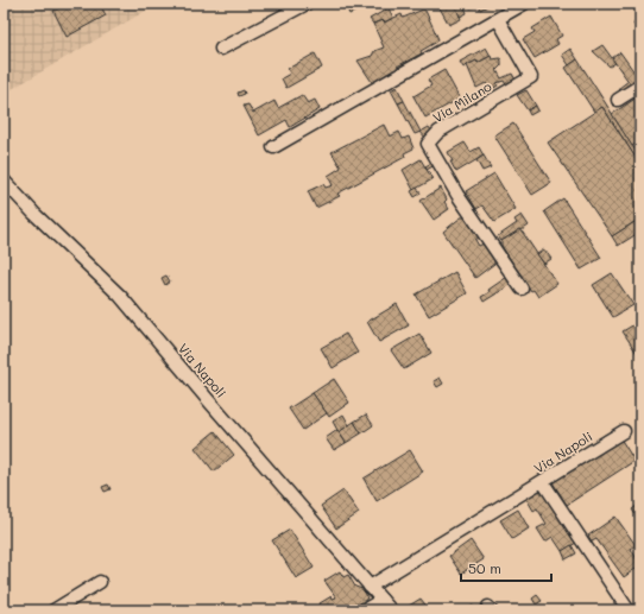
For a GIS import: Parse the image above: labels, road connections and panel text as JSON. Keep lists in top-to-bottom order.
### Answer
{
  "streets": {
    "street": ["Via Milano", "Via Napoli"]
  },
  "scale_bar": "50 m"
}
